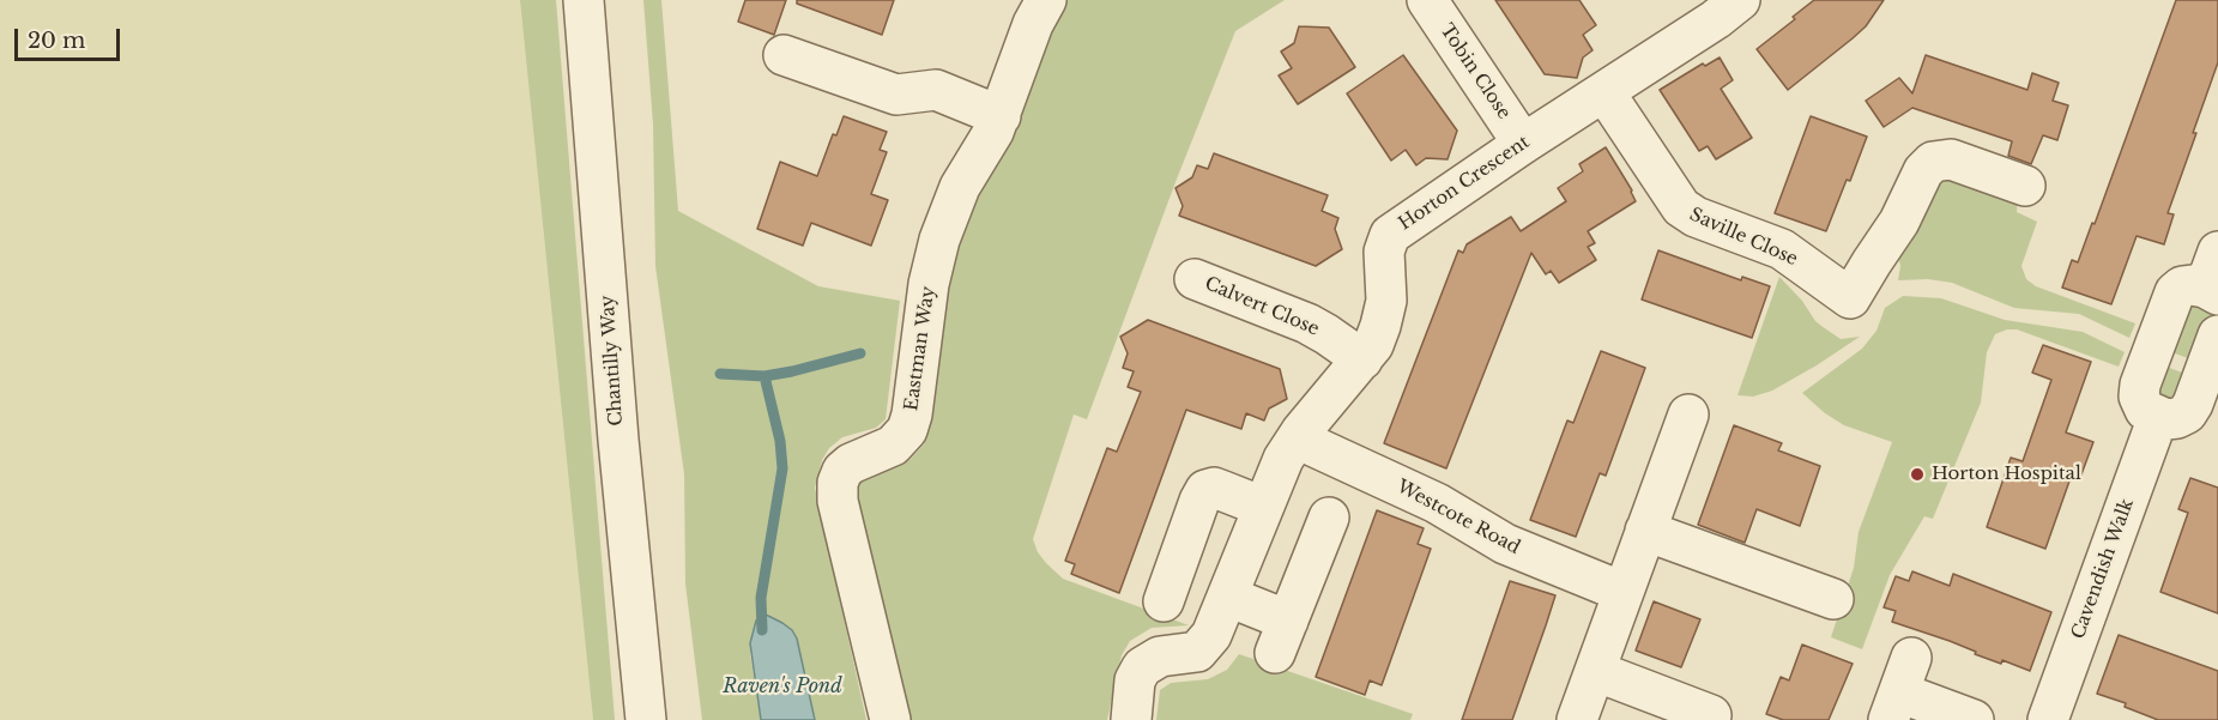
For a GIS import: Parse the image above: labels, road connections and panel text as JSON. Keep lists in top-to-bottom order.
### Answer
{
  "streets": {
    "street": [
      "Tobin Close",
      "Horton Crescent",
      "Saville Close",
      "Calvert Close",
      "Eastman Way",
      "Chantilly Way",
      "Westcote Road",
      "Cavendish Walk"
    ]
  },
  "crossings": [
    ["Tobin Close", "Horton Crescent"],
    ["Horton Crescent", "Saville Close"],
    ["Horton Crescent", "Calvert Close"],
    ["Horton Crescent", "Westcote Road"]
  ],
  "water": ["Raven's Pond"],
  "places": ["Horton Hospital"],
  "scale_bar": "20 m"
}
